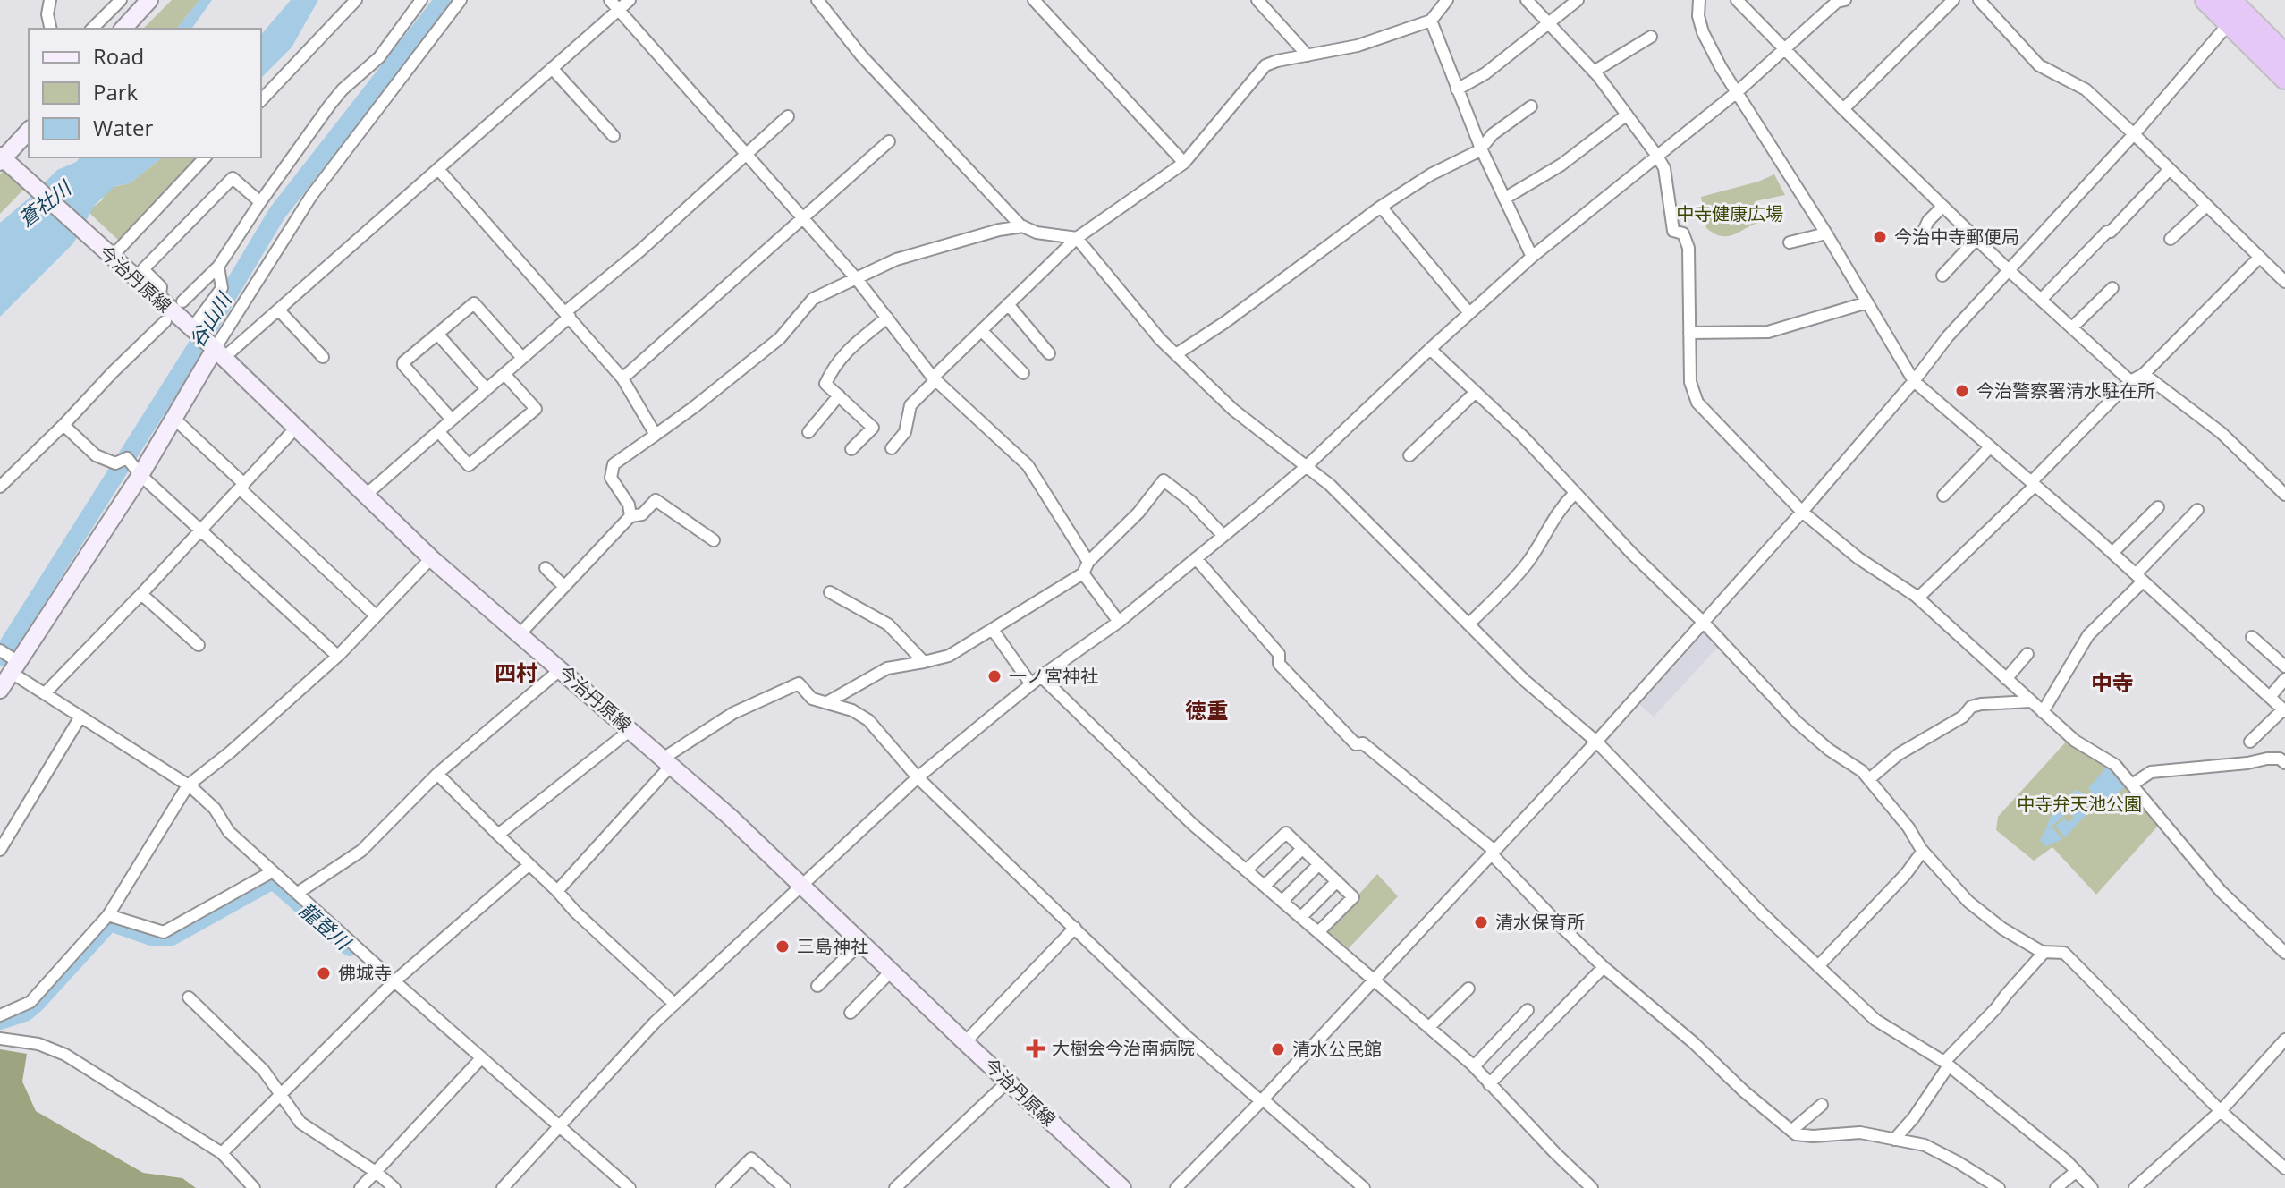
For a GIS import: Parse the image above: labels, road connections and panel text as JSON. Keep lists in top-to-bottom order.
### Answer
{
  "streets": {
    "main road": ["今治丹原線"]
  },
  "districts": ["四村", "中寺", "徳重"],
  "water": ["蒼社川", "谷山川", "龍登川"],
  "parks": ["中寺健康広場", "中寺弁天池公園"],
  "places": {
    "other": [
      "今治中寺郵便局",
      "今治警察署清水駐在所",
      "一ノ宮神社",
      "清水保育所",
      "三島神社",
      "佛城寺",
      "清水公民館"
    ],
    "health": ["大樹会今治南病院"]
  },
  "legend": ["Road", "Park", "Water"]
}
